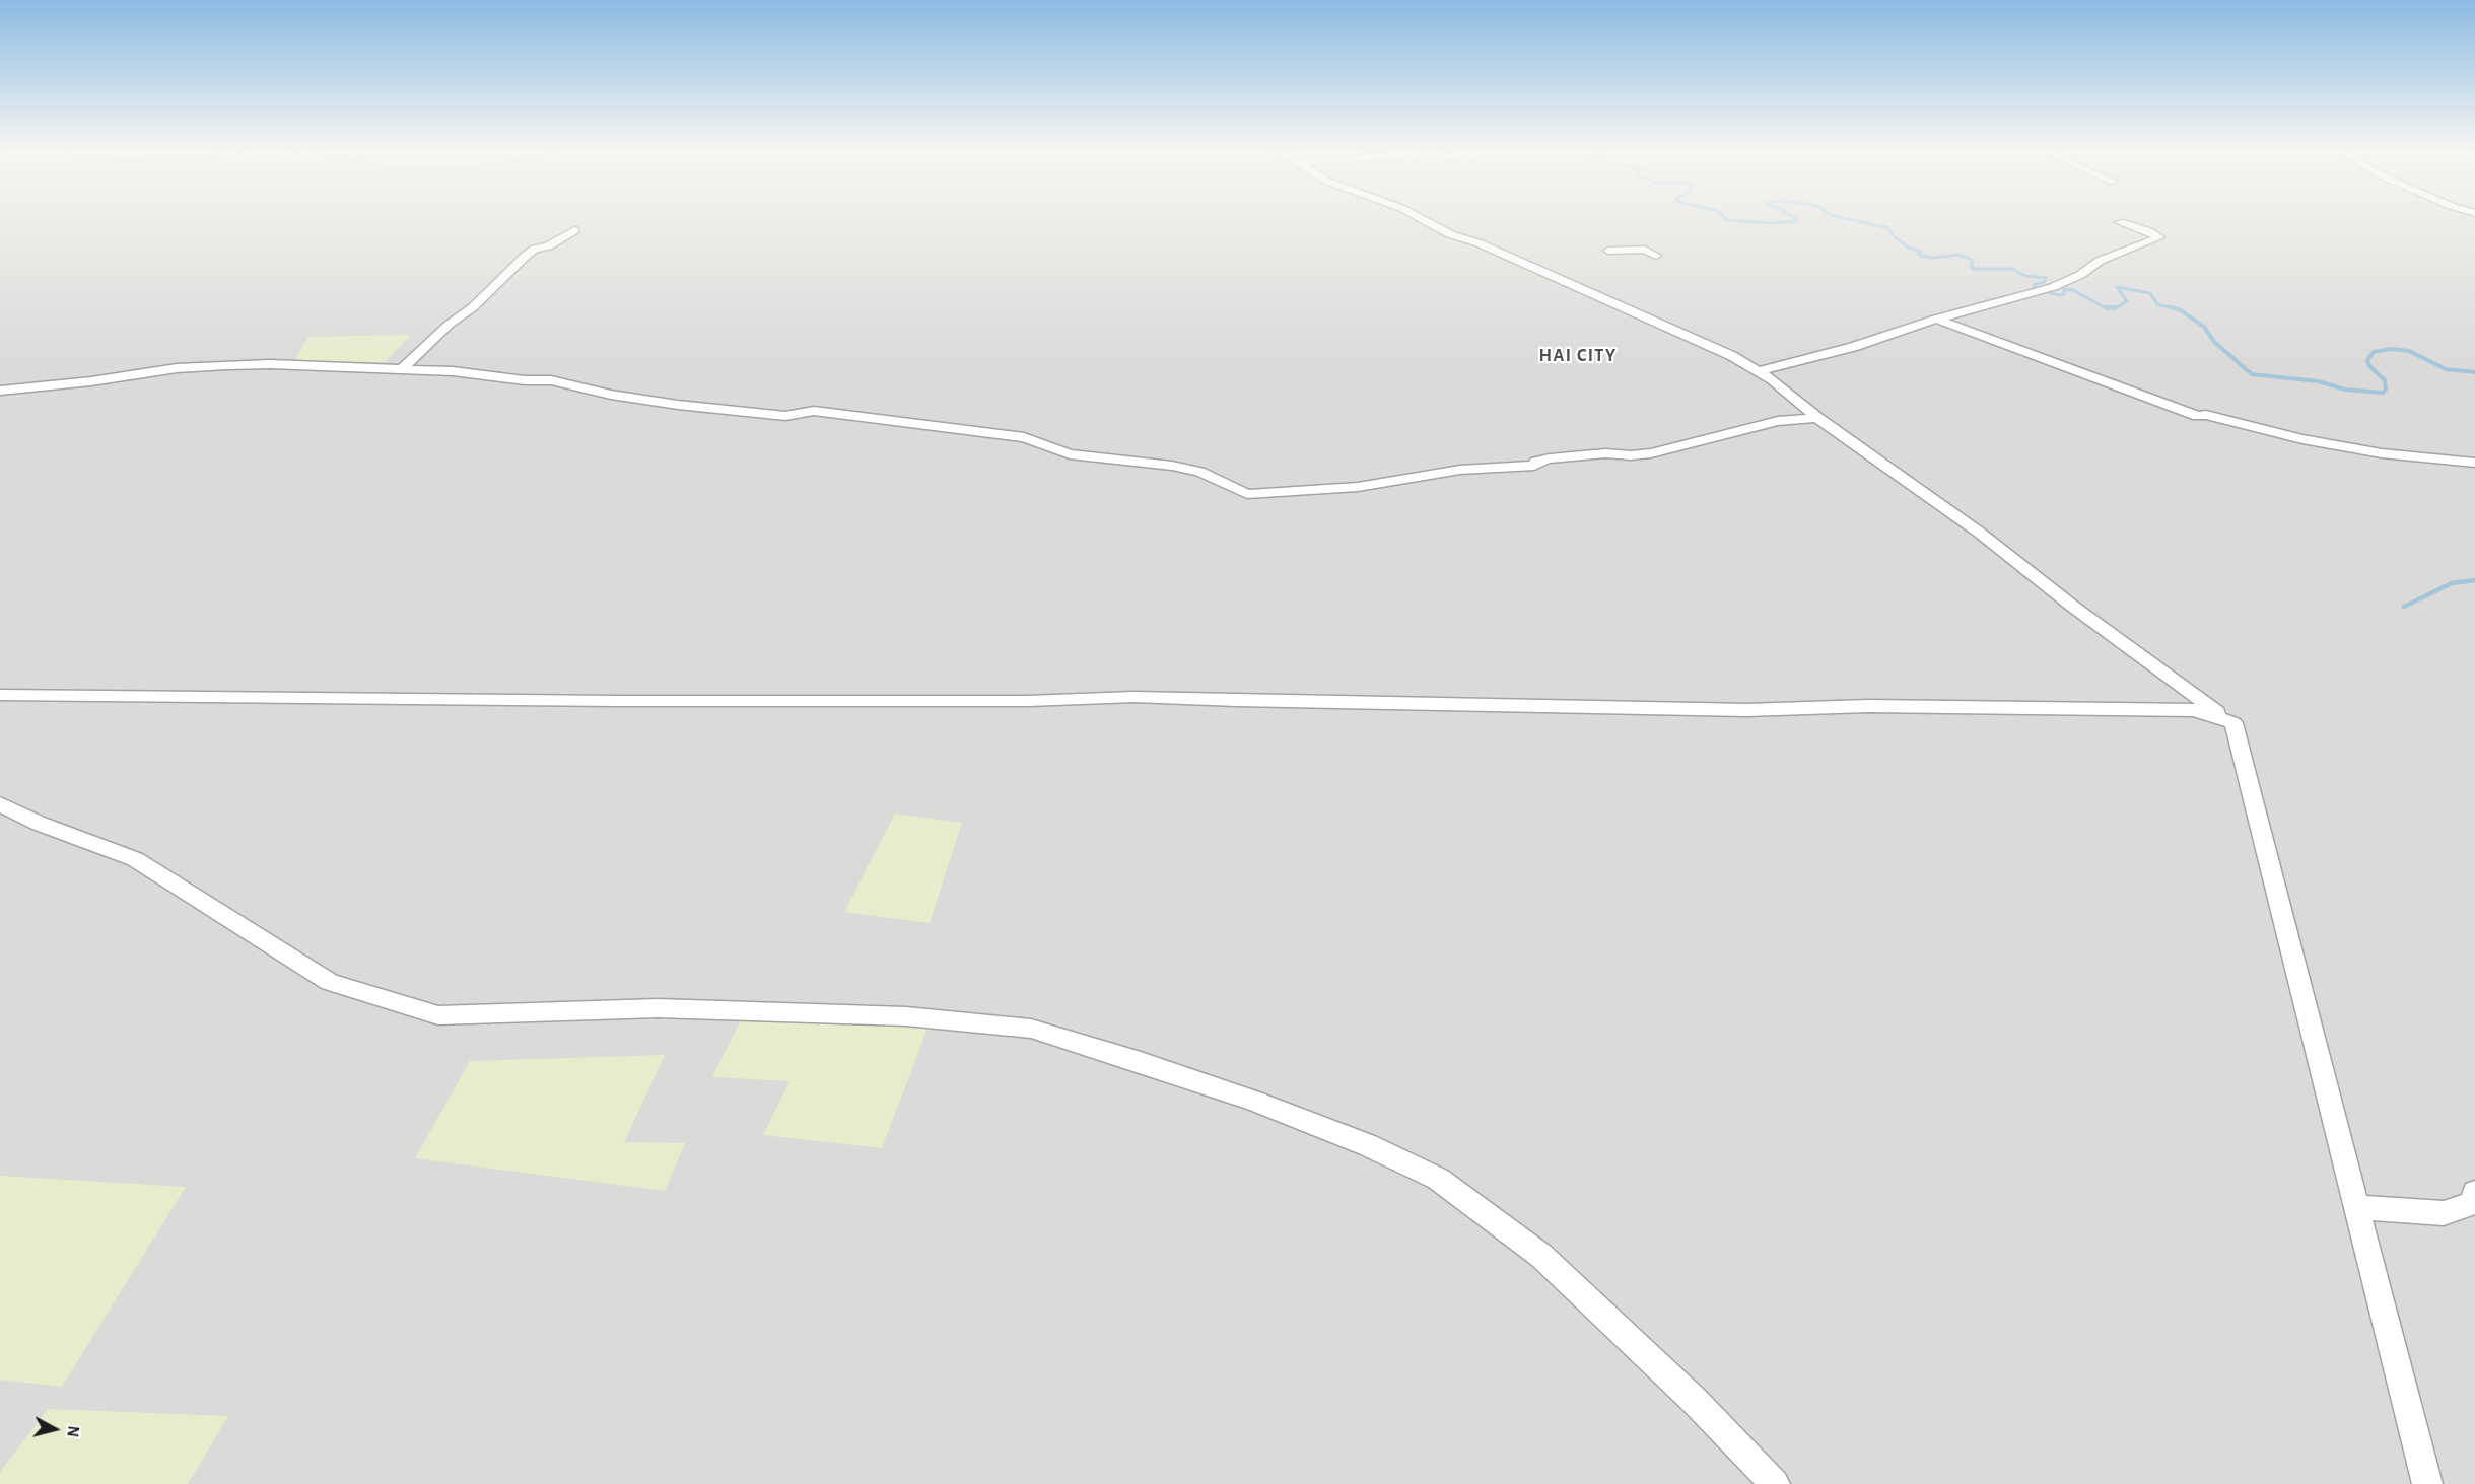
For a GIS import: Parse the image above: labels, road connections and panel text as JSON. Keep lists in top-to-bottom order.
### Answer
{
  "districts": ["HAI CITY"],
  "north": "right"
}
